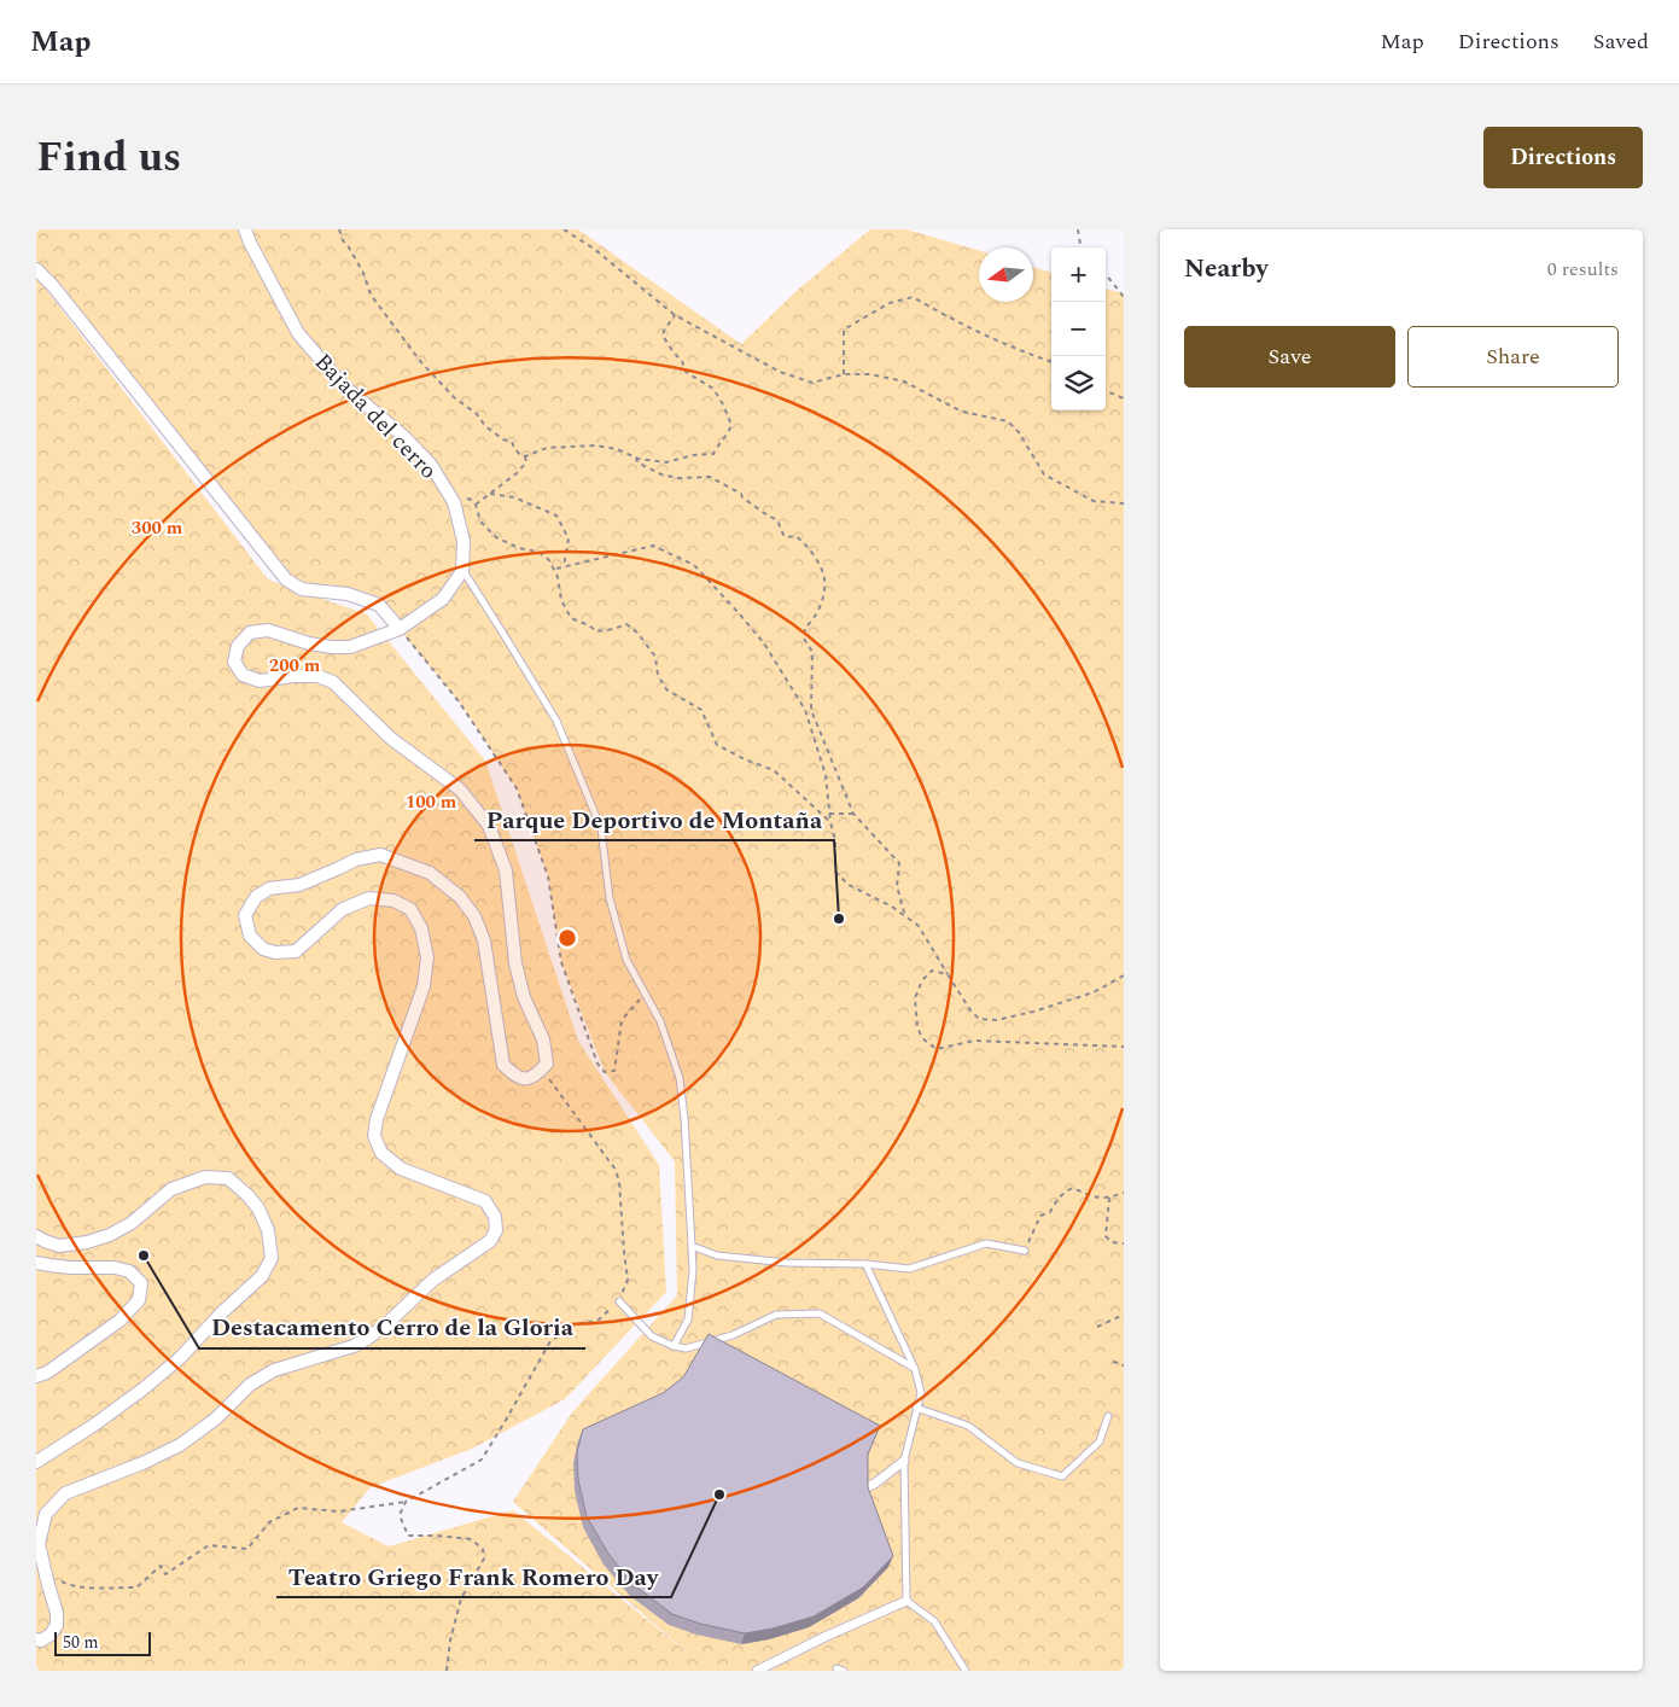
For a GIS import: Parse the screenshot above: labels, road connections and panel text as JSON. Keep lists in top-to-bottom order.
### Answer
{
  "streets": {
    "street": ["Bajada del cerro"]
  },
  "places": ["Parque Deportivo de Montaña", "Destacamento Cerro de la Gloria", "Teatro Griego Frank Romero Day"],
  "scale_bar": "50 m",
  "north": "left",
  "page": {
    "header": "Map",
    "nav": ["Map", "Directions", "Saved"],
    "title": "Find us",
    "buttons": [
      "Directions",
      ["Save", "Share"]
    ],
    "heading": ["Nearby", "0 results"],
    "map_buttons": ["+", "−"],
    "scale": "50 m"
  },
  "rings": ["300 m", "200 m", "100 m"]
}
